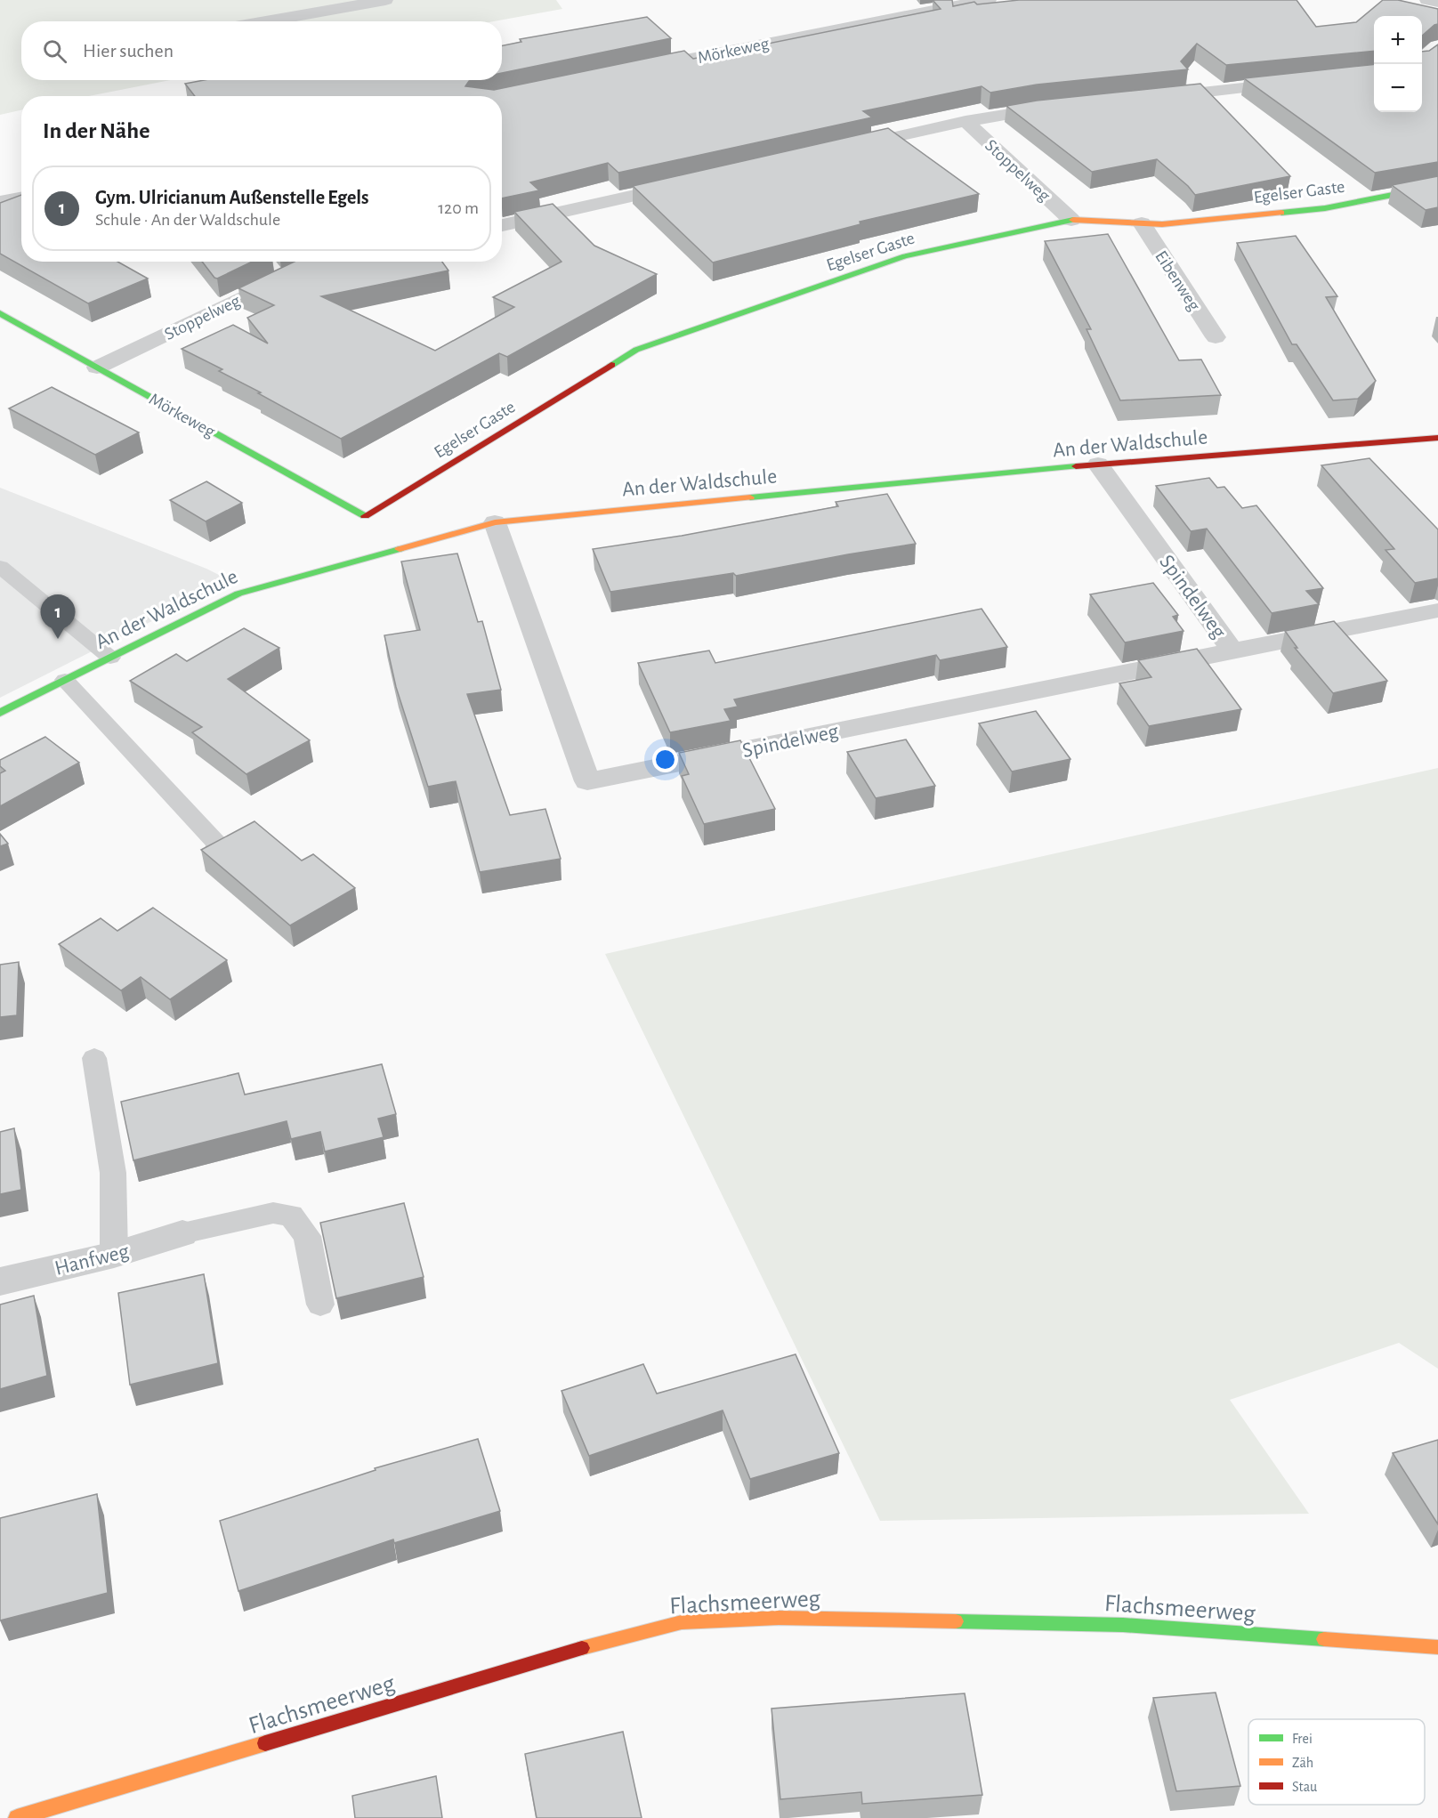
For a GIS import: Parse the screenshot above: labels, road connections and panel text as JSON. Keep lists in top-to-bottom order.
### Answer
{
  "streets": {
    "street": [
      "Mörkeweg",
      "Stoppelweg",
      "Egelser Gaste",
      "Eibenweg",
      "An der Waldschule",
      "Spindelweg",
      "Hanfweg",
      "Flachsmeerweg"
    ]
  },
  "crossings": [
    ["Mörkeweg", "Stoppelweg"],
    ["Mörkeweg", "Egelser Gaste"],
    ["Stoppelweg", "Egelser Gaste"],
    ["Egelser Gaste", "Eibenweg"],
    ["An der Waldschule", "Spindelweg"]
  ],
  "legend": ["Frei", "Zäh", "Stau"],
  "page": {
    "map_buttons": ["+", "−"],
    "search": "Hier suchen",
    "heading": "In der Nähe",
    "list": [
      {
        "mark": "1",
        "name": "Gym. Ulricianum Außenstelle Egels",
        "note": "Schule · An der Waldschule",
        "value": "120 m"
      }
    ],
    "pins": "1"
  }
}
